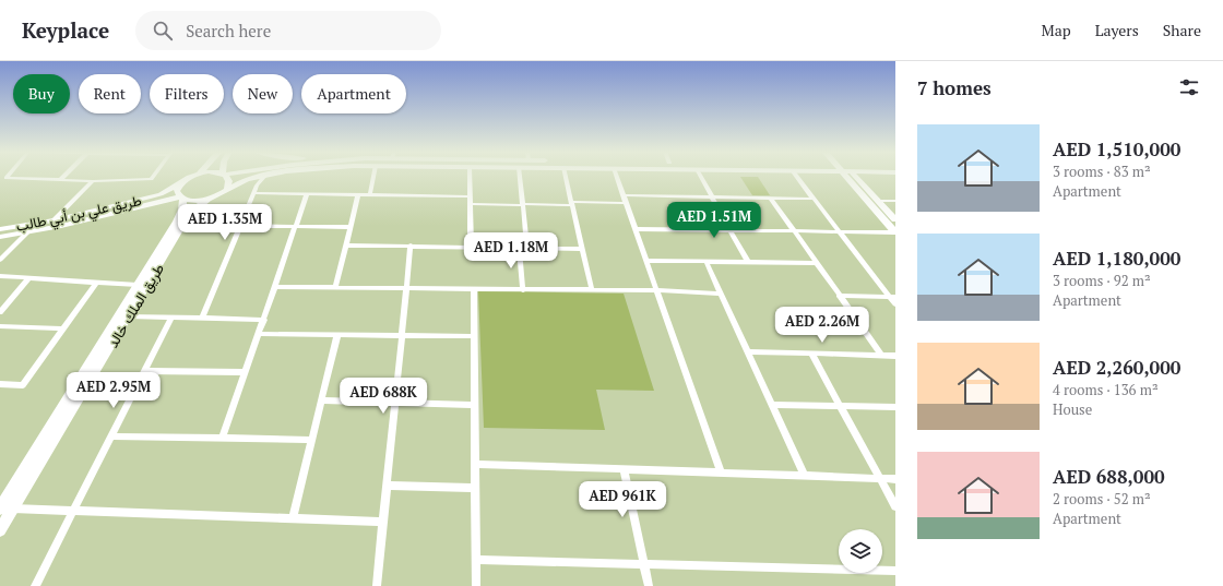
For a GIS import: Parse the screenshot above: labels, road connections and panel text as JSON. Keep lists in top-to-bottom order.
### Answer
{
  "streets": {
    "main road": ["طريق علي بن أبي طالب", "طريق الملك خالد"]
  },
  "crossings": [
    ["طريق علي بن أبي طالب", "طريق الملك خالد"]
  ],
  "page": {
    "header": "Keyplace",
    "search": "Search here",
    "nav": ["Map", "Layers", "Share"],
    "heading": "7 homes",
    "chip": [
      "Buy",
      "Rent",
      "Filters",
      "New",
      "Apartment"
    ],
    "list": [
      {
        "name": "AED 1,510,000",
        "note": "3 rooms · 83 m² · Apartment"
      },
      {
        "name": "AED 1,180,000",
        "note": "3 rooms · 92 m² · Apartment"
      },
      {
        "name": "AED 2,260,000",
        "note": "4 rooms · 136 m² · House"
      },
      {
        "name": "AED 688,000",
        "note": "2 rooms · 52 m² · Apartment"
      }
    ],
    "price": [
      "AED 1.51M",
      "AED 1.35M",
      "AED 1.18M",
      "AED 2.26M",
      "AED 2.95M",
      "AED 688K",
      "AED 961K"
    ]
  }
}
